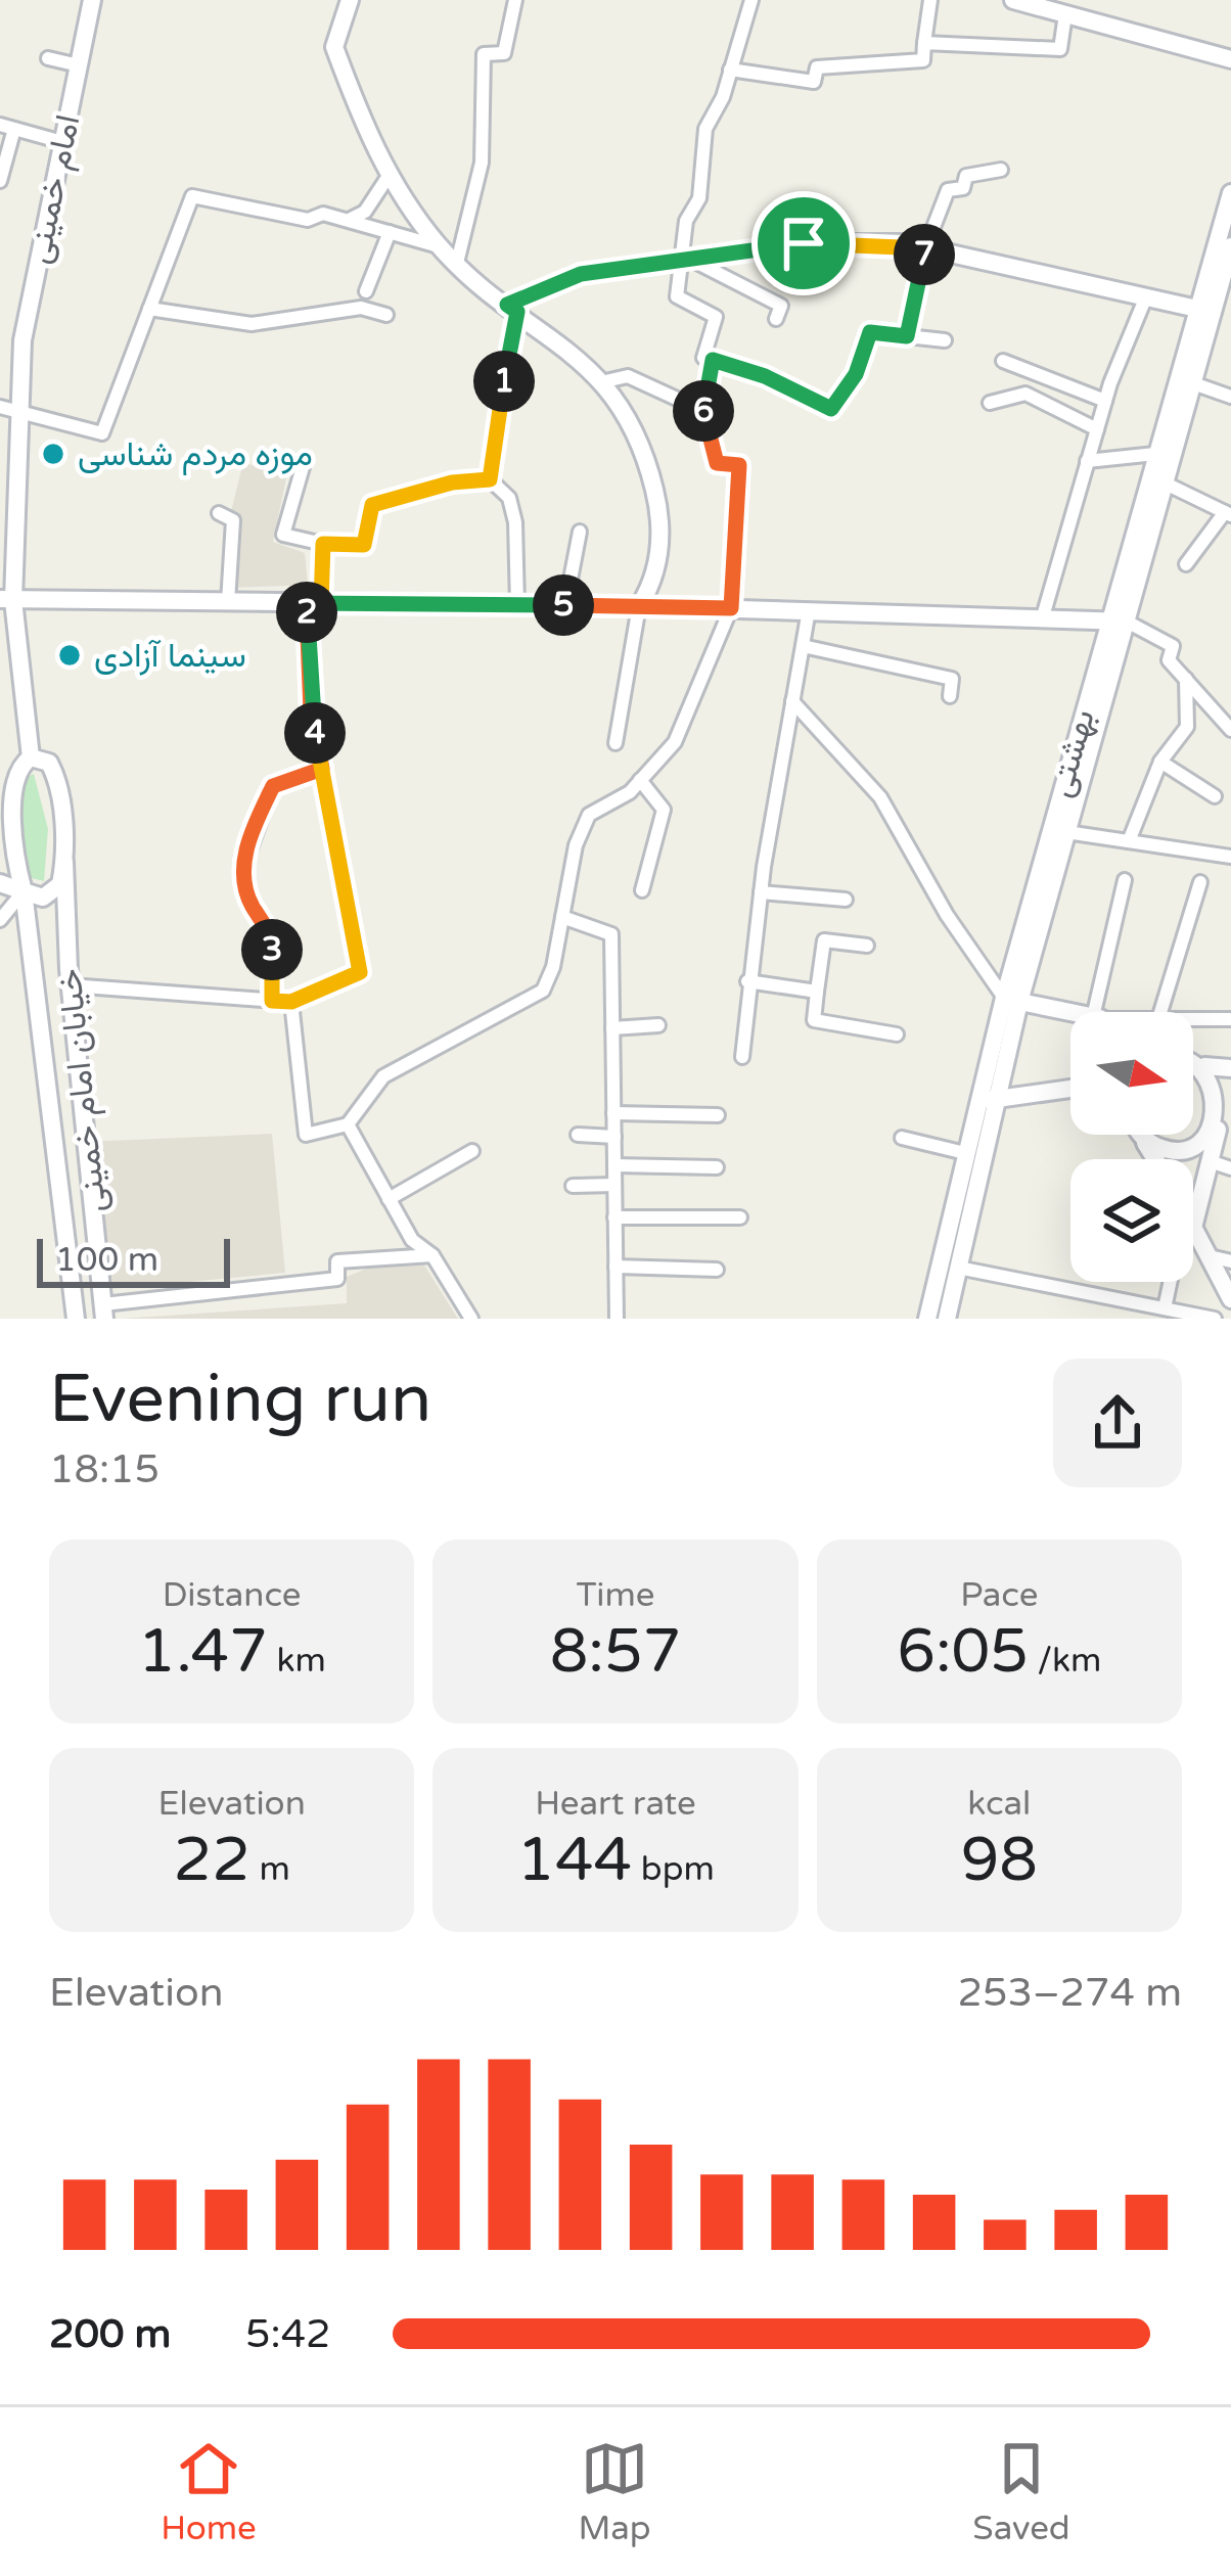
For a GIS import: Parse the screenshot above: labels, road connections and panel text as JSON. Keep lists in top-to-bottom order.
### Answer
{
  "streets": {
    "main road": ["امام خمینی", "بهشتی", "خیابان امام خمینی"]
  },
  "crossings": [
    ["امام خمینی", "خیابان امام خمینی"]
  ],
  "places": ["موزه مردم شناسی", "سینما آزادی"],
  "scale_bar": "100 m",
  "north": "right",
  "page": {
    "pins": [
      "7",
      "1",
      "6",
      "5",
      "2",
      "4",
      "3"
    ],
    "scale": "100 m",
    "heading": ["Evening run", "18:15"],
    "stats": [
      ["Distance", "1.47 km"],
      ["Time", "8:57"],
      ["Pace", "6:05 /km"],
      ["Elevation", "22 m"],
      ["Heart rate", "144 bpm"],
      ["kcal", "98"]
    ],
    "chart": ["Elevation", "253–274 m"],
    "list": [
      {
        "name": "200 m",
        "note": "5:42"
      }
    ],
    "tabs": ["Home", "Map", "Saved"]
  }
}
